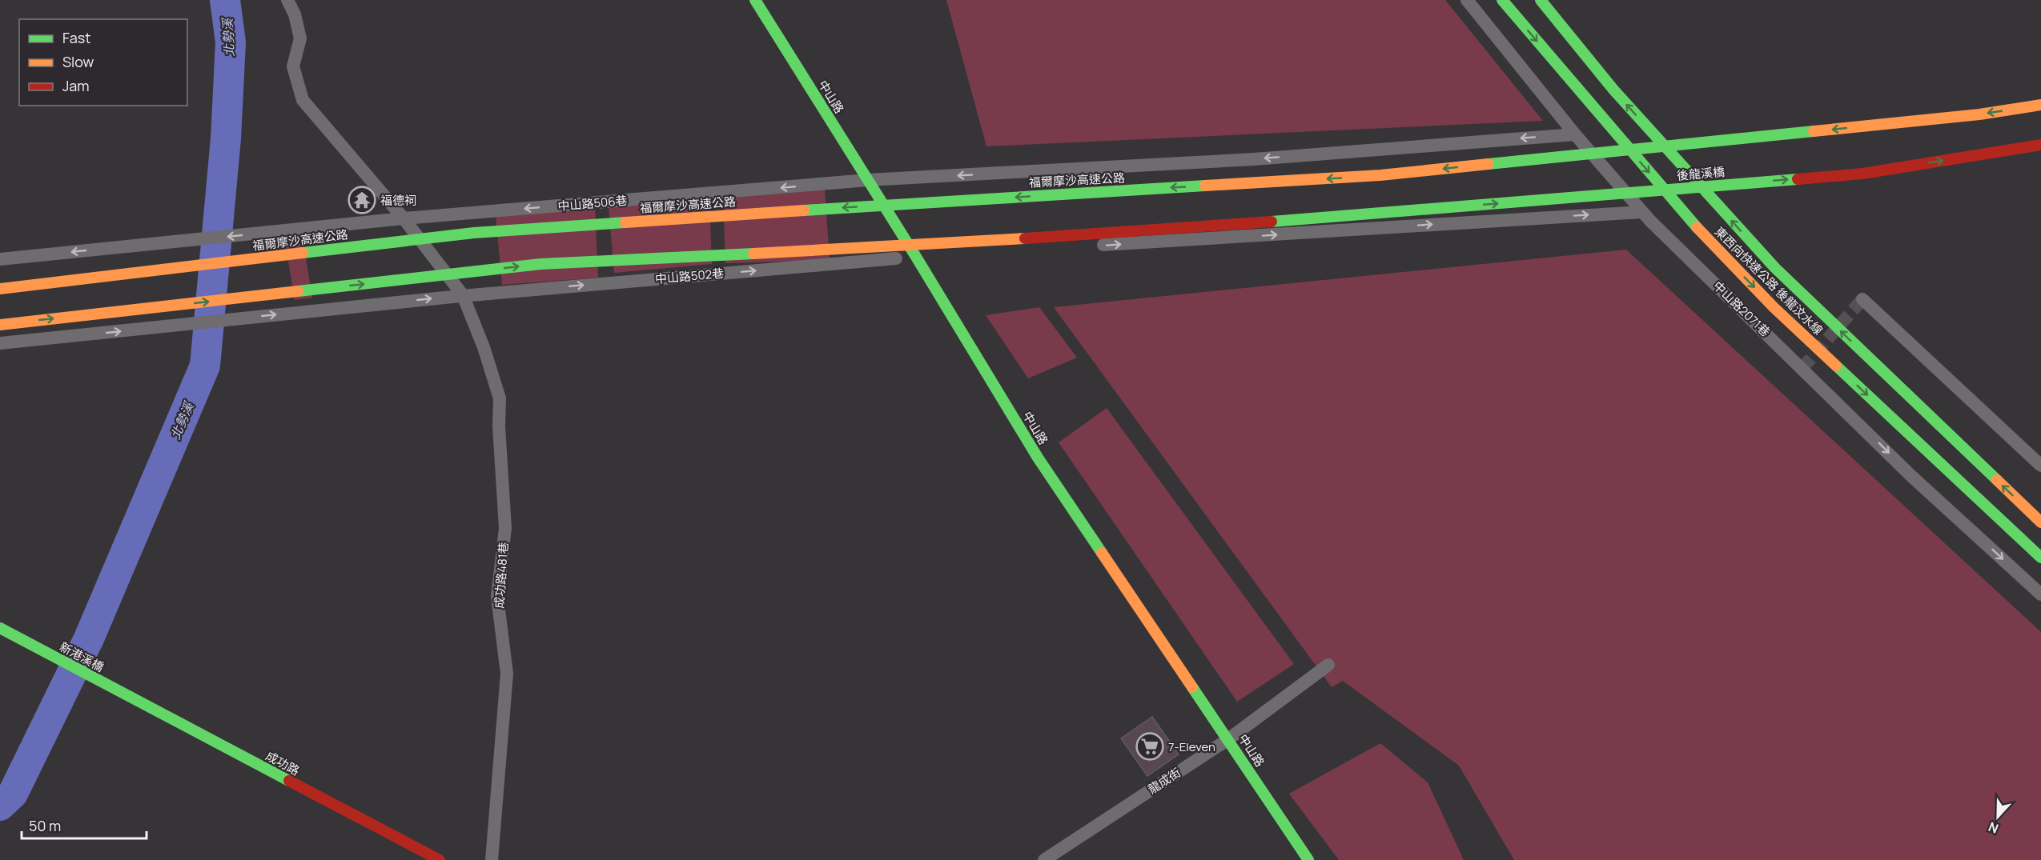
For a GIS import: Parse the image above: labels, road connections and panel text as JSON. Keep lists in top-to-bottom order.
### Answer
{
  "streets": {
    "main road": [
      "中山路",
      "後龍溪橋",
      "福爾摩沙高速公路",
      "東西向快速公路 後龍汶水線",
      "新港溪橋",
      "成功路"
    ],
    "street": [
      "中山路506巷",
      "中山路502巷",
      "中山路2071巷",
      "成功路481巷",
      "龍成街"
    ]
  },
  "crossings": [
    ["中山路", "中山路506巷"],
    ["中山路", "中山路502巷"],
    ["中山路", "龍成街"],
    ["中山路506巷", "中山路2071巷"],
    ["中山路506巷", "成功路481巷"],
    ["中山路502巷", "中山路2071巷"],
    ["中山路502巷", "成功路481巷"],
    ["新港溪橋", "成功路"]
  ],
  "one_way": [
    "後龍溪橋",
    "福爾摩沙高速公路",
    "中山路506巷",
    "中山路502巷"
  ],
  "water": ["北勢溪"],
  "places": {
    "temple": ["福德祠"],
    "supermarket": ["7-Eleven"]
  },
  "legend": ["Fast", "Slow", "Jam"],
  "scale_bar": "50 m",
  "north": "bottom"
}
